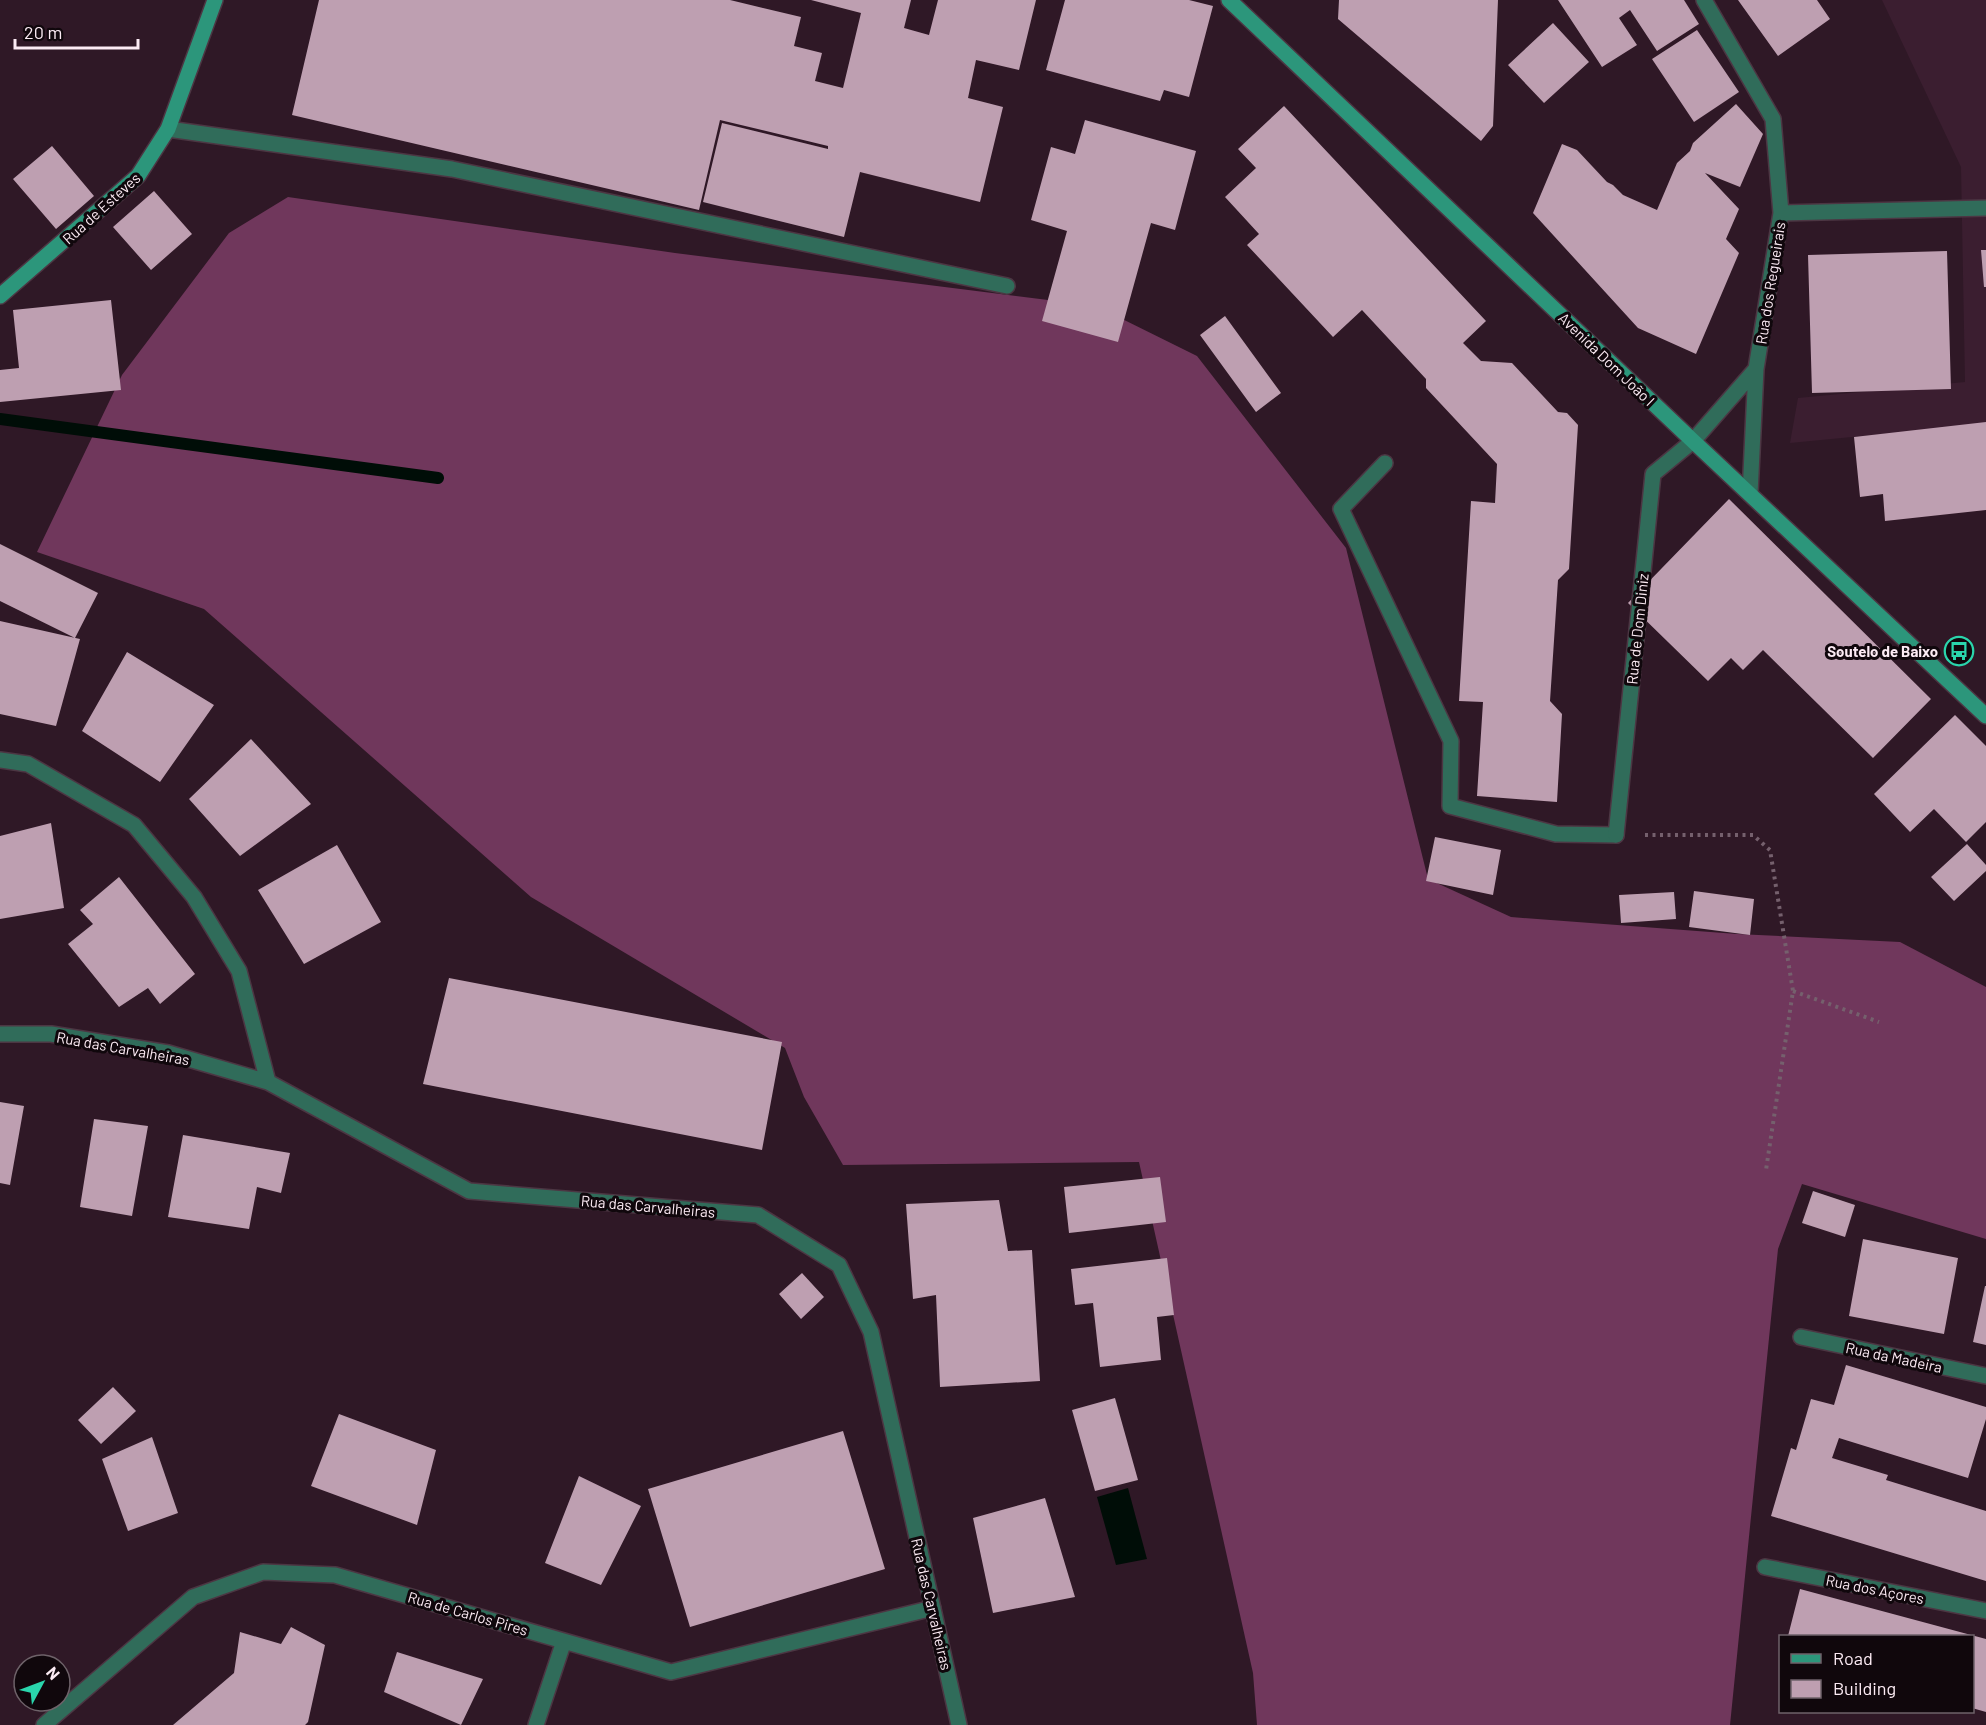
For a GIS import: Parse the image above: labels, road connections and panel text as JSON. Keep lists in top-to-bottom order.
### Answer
{
  "streets": {
    "street": [
      "Rua de Esteves",
      "Rua dos Regueirais",
      "Avenida Dom João I",
      "Rua de Dom Diniz",
      "Rua das Carvalheiras",
      "Rua da Madeira",
      "Rua dos Açores",
      "Rua de Carlos Pires"
    ]
  },
  "crossings": [
    ["Rua dos Regueirais", "Avenida Dom João I"],
    ["Avenida Dom João I", "Rua de Dom Diniz"],
    ["Rua das Carvalheiras", "Rua de Carlos Pires"]
  ],
  "places": {
    "bus stop": ["Soutelo de Baixo"]
  },
  "legend": ["Road", "Building"],
  "scale_bar": "20 m",
  "north": "top right"
}
